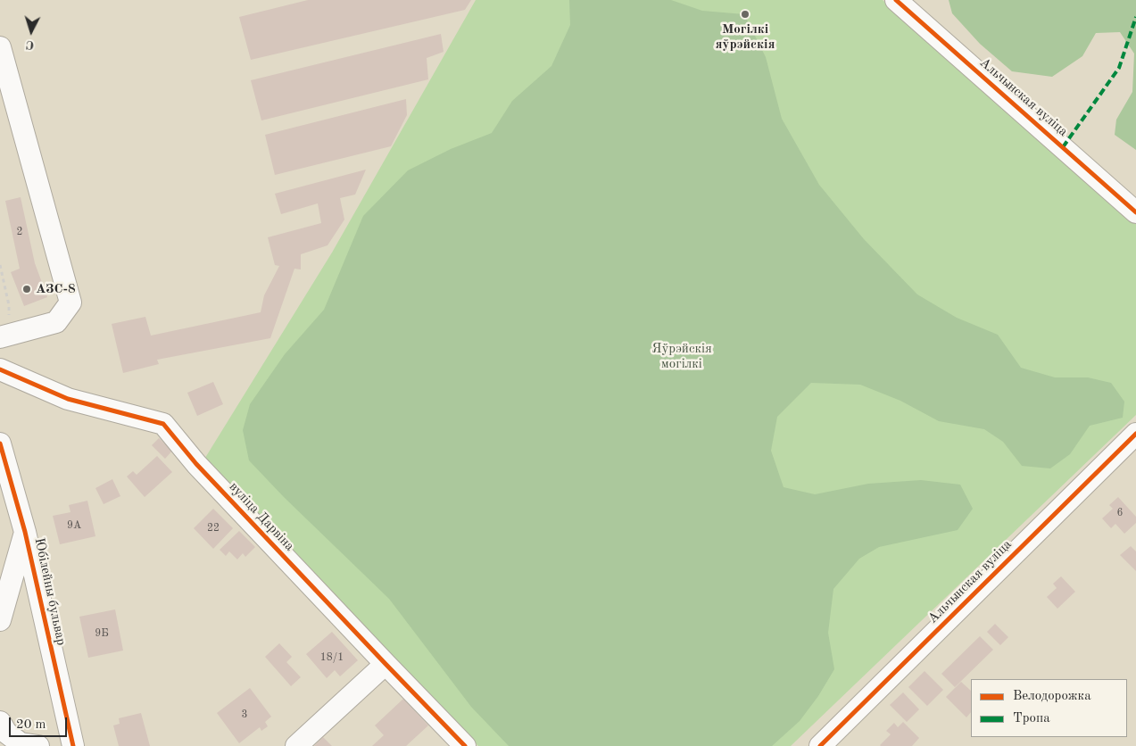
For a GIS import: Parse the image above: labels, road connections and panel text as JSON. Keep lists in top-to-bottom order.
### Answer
{
  "streets": {
    "street": ["Альчынская вуліца", "вуліца Дарвіна", "Юбілейны бульвар"]
  },
  "parks": ["Яўрэйскія могілкі"],
  "places": ["Могілкі яўрэйскія", "АЗС-8"],
  "house_numbers": [
    "2",
    "6",
    "9А",
    "22",
    "9Б",
    "18/1",
    "3"
  ],
  "legend": ["Велодорожка", "Тропа"],
  "scale_bar": "20 m",
  "north": "bottom"
}
